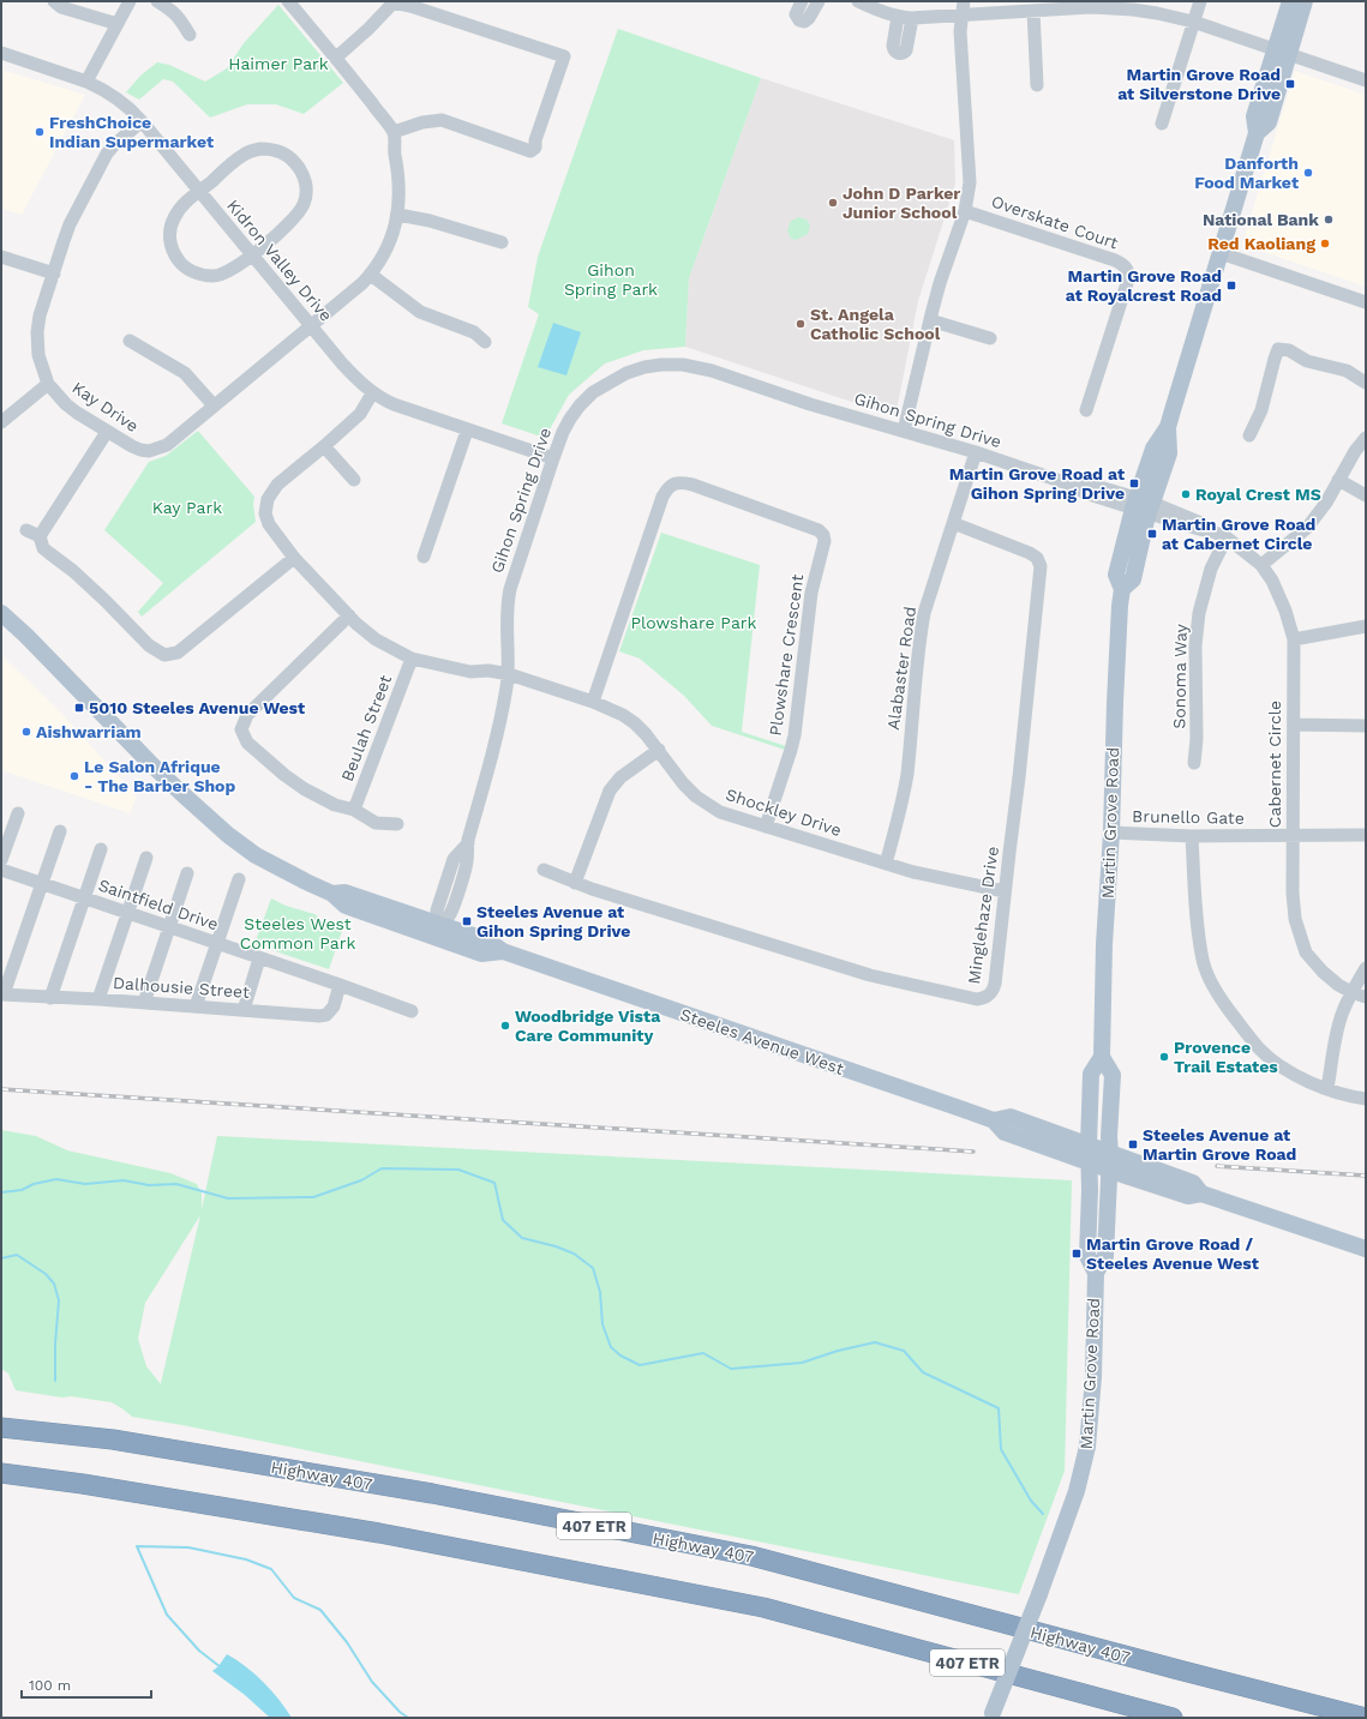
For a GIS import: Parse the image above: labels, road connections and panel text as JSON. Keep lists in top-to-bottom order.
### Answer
{
  "streets": {
    "highway": ["Highway 407", "407 ETR"],
    "main road": ["Martin Grove Road", "Steeles Avenue West"],
    "street": [
      "Overskate Court",
      "Kidron Valley Drive",
      "Kay Drive",
      "Gihon Spring Drive",
      "Plowshare Crescent",
      "Alabaster Road",
      "Sonoma Way",
      "Beulah Street",
      "Cabernet Circle",
      "Shockley Drive",
      "Brunello Gate",
      "Saintfield Drive",
      "Minglehaze Drive",
      "Dalhousie Street"
    ]
  },
  "crossings": [
    ["Kidron Valley Drive", "Kay Drive"],
    ["Kidron Valley Drive", "Gihon Spring Drive"],
    ["Kidron Valley Drive", "Shockley Drive"],
    ["Gihon Spring Drive", "Alabaster Road"],
    ["Gihon Spring Drive", "Cabernet Circle"],
    ["Gihon Spring Drive", "Shockley Drive"],
    ["Gihon Spring Drive", "Martin Grove Road"],
    ["Gihon Spring Drive", "Steeles Avenue West"],
    ["Plowshare Crescent", "Shockley Drive"],
    ["Alabaster Road", "Shockley Drive"],
    ["Alabaster Road", "Minglehaze Drive"],
    ["Sonoma Way", "Cabernet Circle"],
    ["Beulah Street", "Shockley Drive"],
    ["Cabernet Circle", "Brunello Gate"],
    ["Cabernet Circle", "Martin Grove Road"],
    ["Shockley Drive", "Minglehaze Drive"],
    ["Brunello Gate", "Martin Grove Road"],
    ["Martin Grove Road", "Steeles Avenue West"],
    ["Saintfield Drive", "Dalhousie Street"]
  ],
  "parks": [
    "Haimer Park",
    "Gihon Spring Park",
    "Kay Park",
    "Plowshare Park",
    "Steeles West Common Park"
  ],
  "places": {
    "transit": [
      "Martin Grove Road at Silverstone Drive",
      "Martin Grove Road at Royalcrest Road",
      "Martin Grove Road at Gihon Spring Drive",
      "Martin Grove Road at Cabernet Circle",
      "5010 Steeles Avenue West",
      "Steeles Avenue at Gihon Spring Drive",
      "Steeles Avenue at Martin Grove Road",
      "Martin Grove Road / Steeles Avenue West"
    ],
    "other": [
      "FreshChoice Indian Supermarket",
      "Danforth Food Market",
      "John D Parker Junior School",
      "National Bank",
      "Red Kaoliang",
      "St. Angela Catholic School",
      "Royal Crest MS",
      "Aishwarriam",
      "Le Salon Afrique - The Barber Shop",
      "Woodbridge Vista Care Community",
      "Provence Trail Estates"
    ]
  },
  "scale_bar": "100 m"
}
